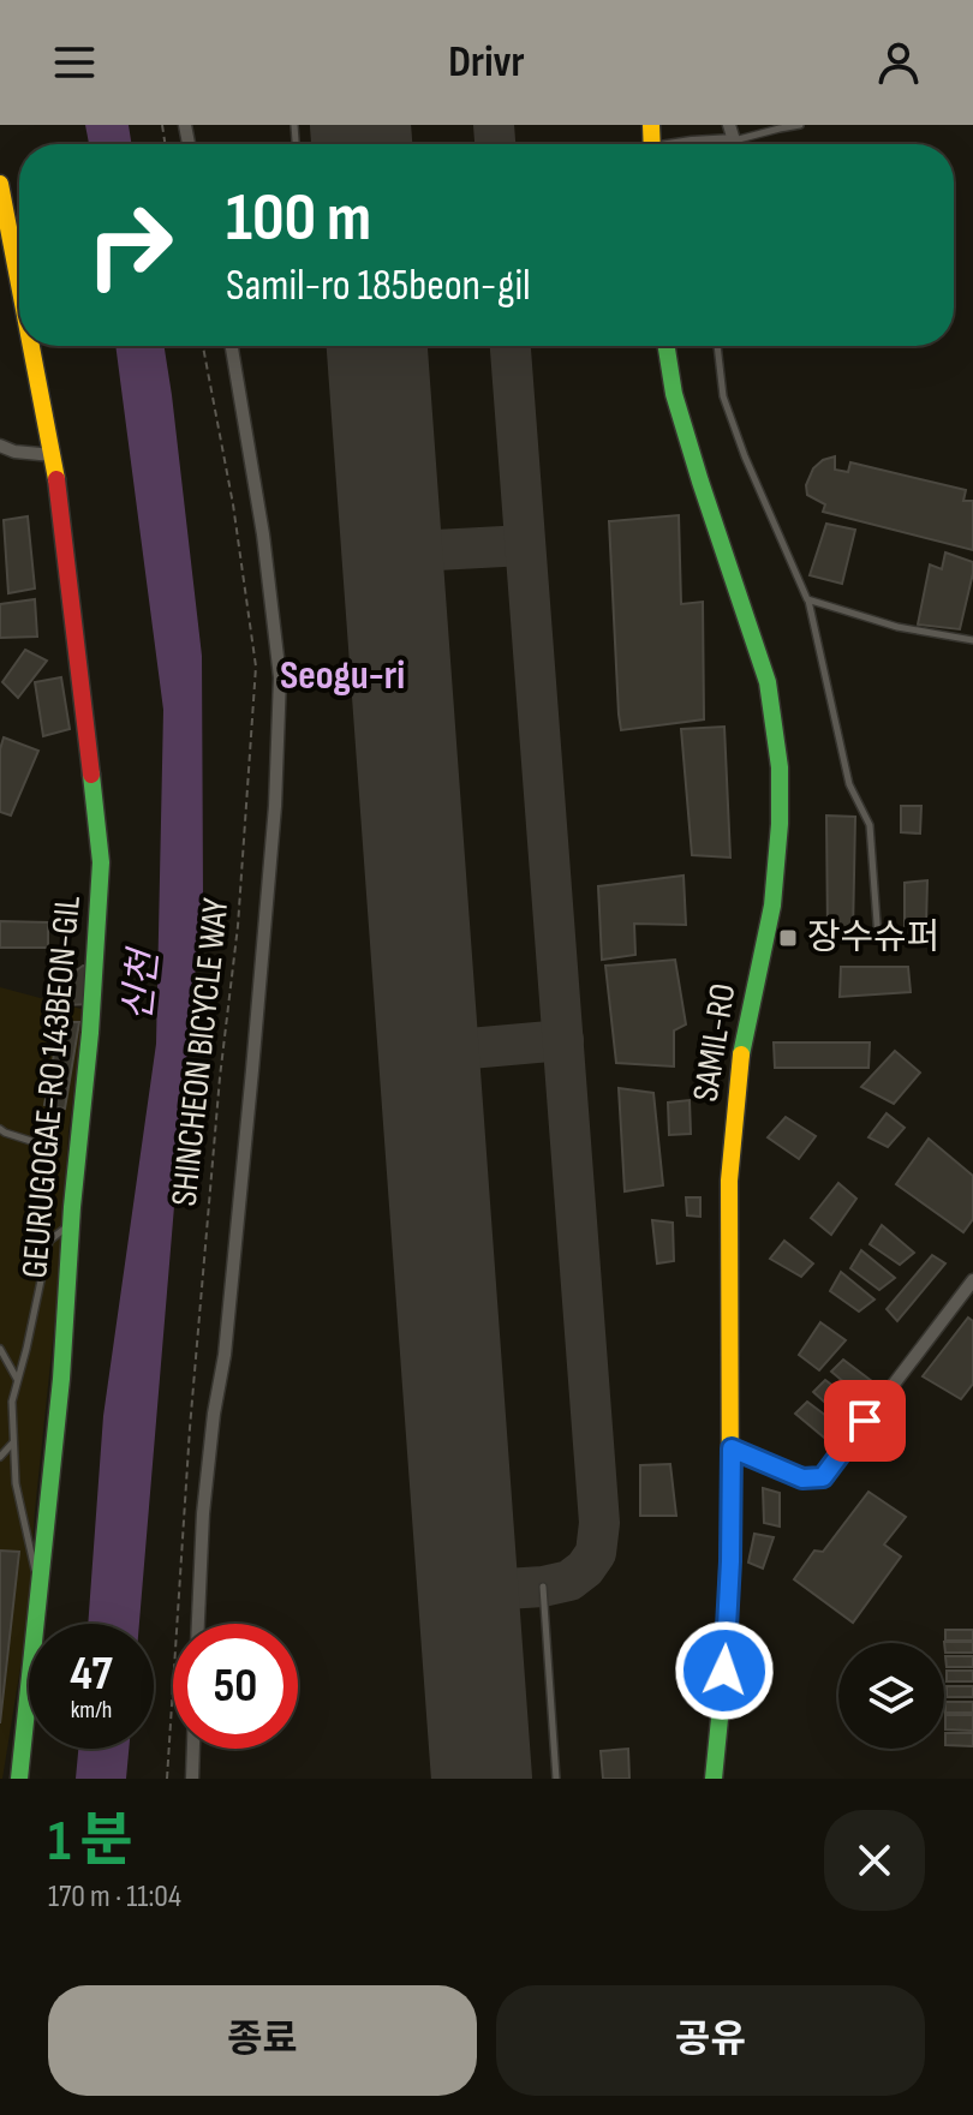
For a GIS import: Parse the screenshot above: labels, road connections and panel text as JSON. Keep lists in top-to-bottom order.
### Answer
{
  "streets": {
    "street": ["SAMIL-RO", "GEURUGOGAE-RO 143BEON-GIL"],
    "path": ["SHINCHEON BICYCLE WAY"]
  },
  "districts": ["Seogu-ri"],
  "water": ["신천"],
  "places": {
    "transit": ["장수슈퍼"]
  },
  "page": {
    "header": "Drivr",
    "turn": ["100 m", "Samil-ro 185beon-gil"],
    "speed": "47 km/h",
    "limit": "50",
    "heading": ["1 분", "170 m · 11:04"],
    "buttons": ["종료", "공유"]
  }
}
